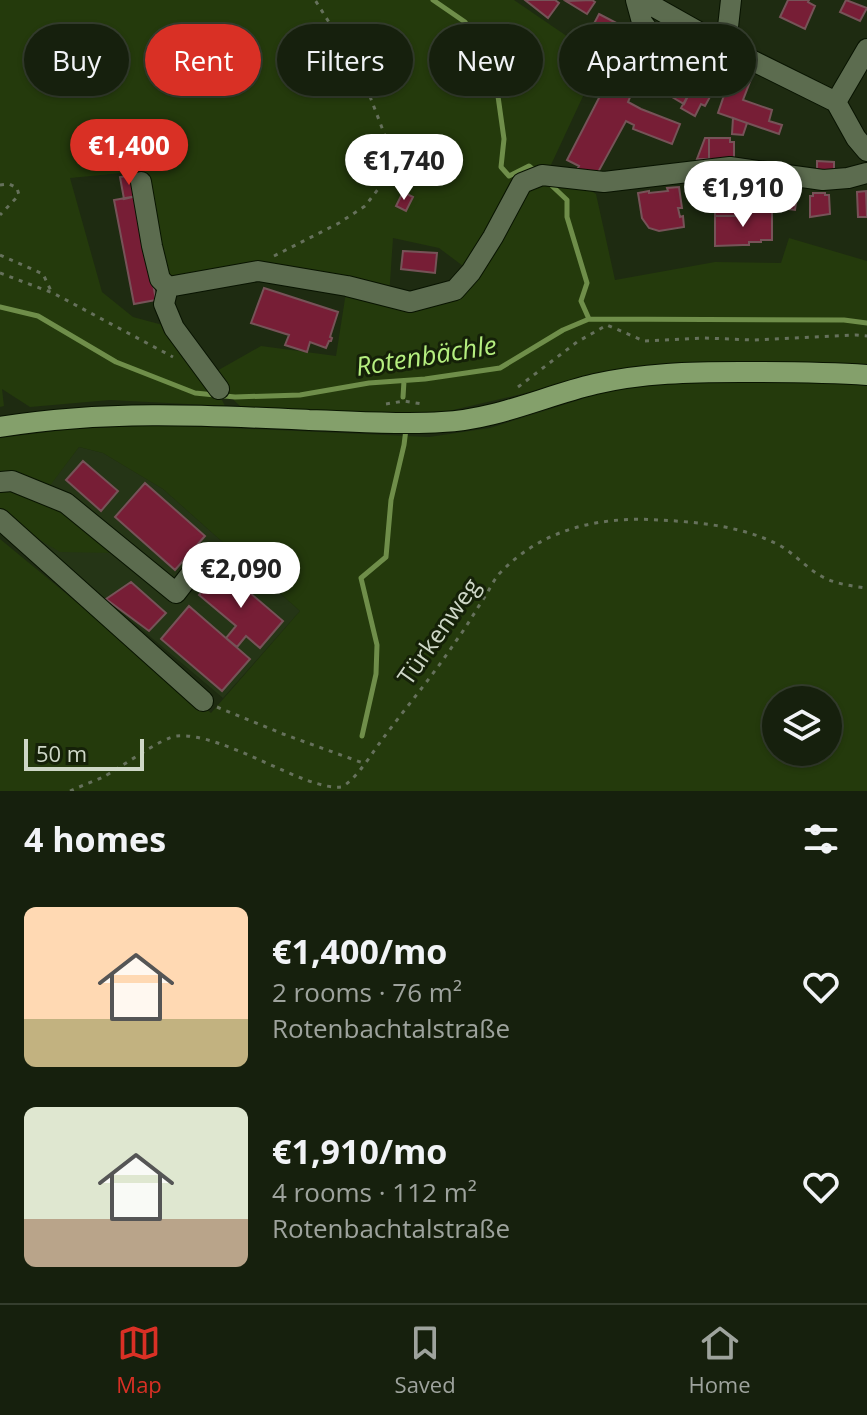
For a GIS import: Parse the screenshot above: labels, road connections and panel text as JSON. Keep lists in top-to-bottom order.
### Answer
{
  "streets": {
    "path": ["Türkenweg"]
  },
  "water": ["Rotenbächle"],
  "scale_bar": "50 m",
  "page": {
    "chip": [
      "Buy",
      "Rent",
      "Filters",
      "New",
      "Apartment"
    ],
    "price": [
      "€1,400",
      "€1,740",
      "€1,910",
      "€2,090"
    ],
    "scale": "50 m",
    "heading": "4 homes",
    "list": [
      {
        "name": "€1,400/mo",
        "note": "2 rooms · 76 m² · Rotenbachtalstraße"
      },
      {
        "name": "€1,910/mo",
        "note": "4 rooms · 112 m² · Rotenbachtalstraße"
      }
    ],
    "tabs": ["Map", "Saved", "Home"]
  }
}
